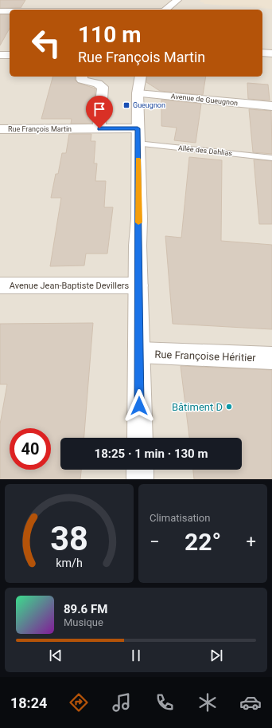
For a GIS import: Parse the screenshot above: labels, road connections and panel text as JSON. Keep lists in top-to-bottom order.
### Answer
{
  "streets": {
    "street": [
      "Avenue de Gueugnon",
      "Rue François Martin",
      "Avenue Jean-Baptiste Devillers",
      "Rue Françoise Héritier"
    ],
    "lane": ["Allée des Dahlias"]
  },
  "crossings": [
    ["Rue François Martin", "Allée des Dahlias"]
  ],
  "places": {
    "transit": ["Gueugnon"],
    "other": ["Bâtiment D"]
  },
  "page": {
    "turn": ["110 m", "Rue François Martin"],
    "limit": "40",
    "trip": "18:25 · 1 min · 130 m",
    "tile": "Climatisation",
    "heat": ["−", "22°", "+"],
    "song": ["89.6 FM", "Musique"],
    "tabs": "18:24",
    "gauge": ["38", "km/h"]
  }
}
